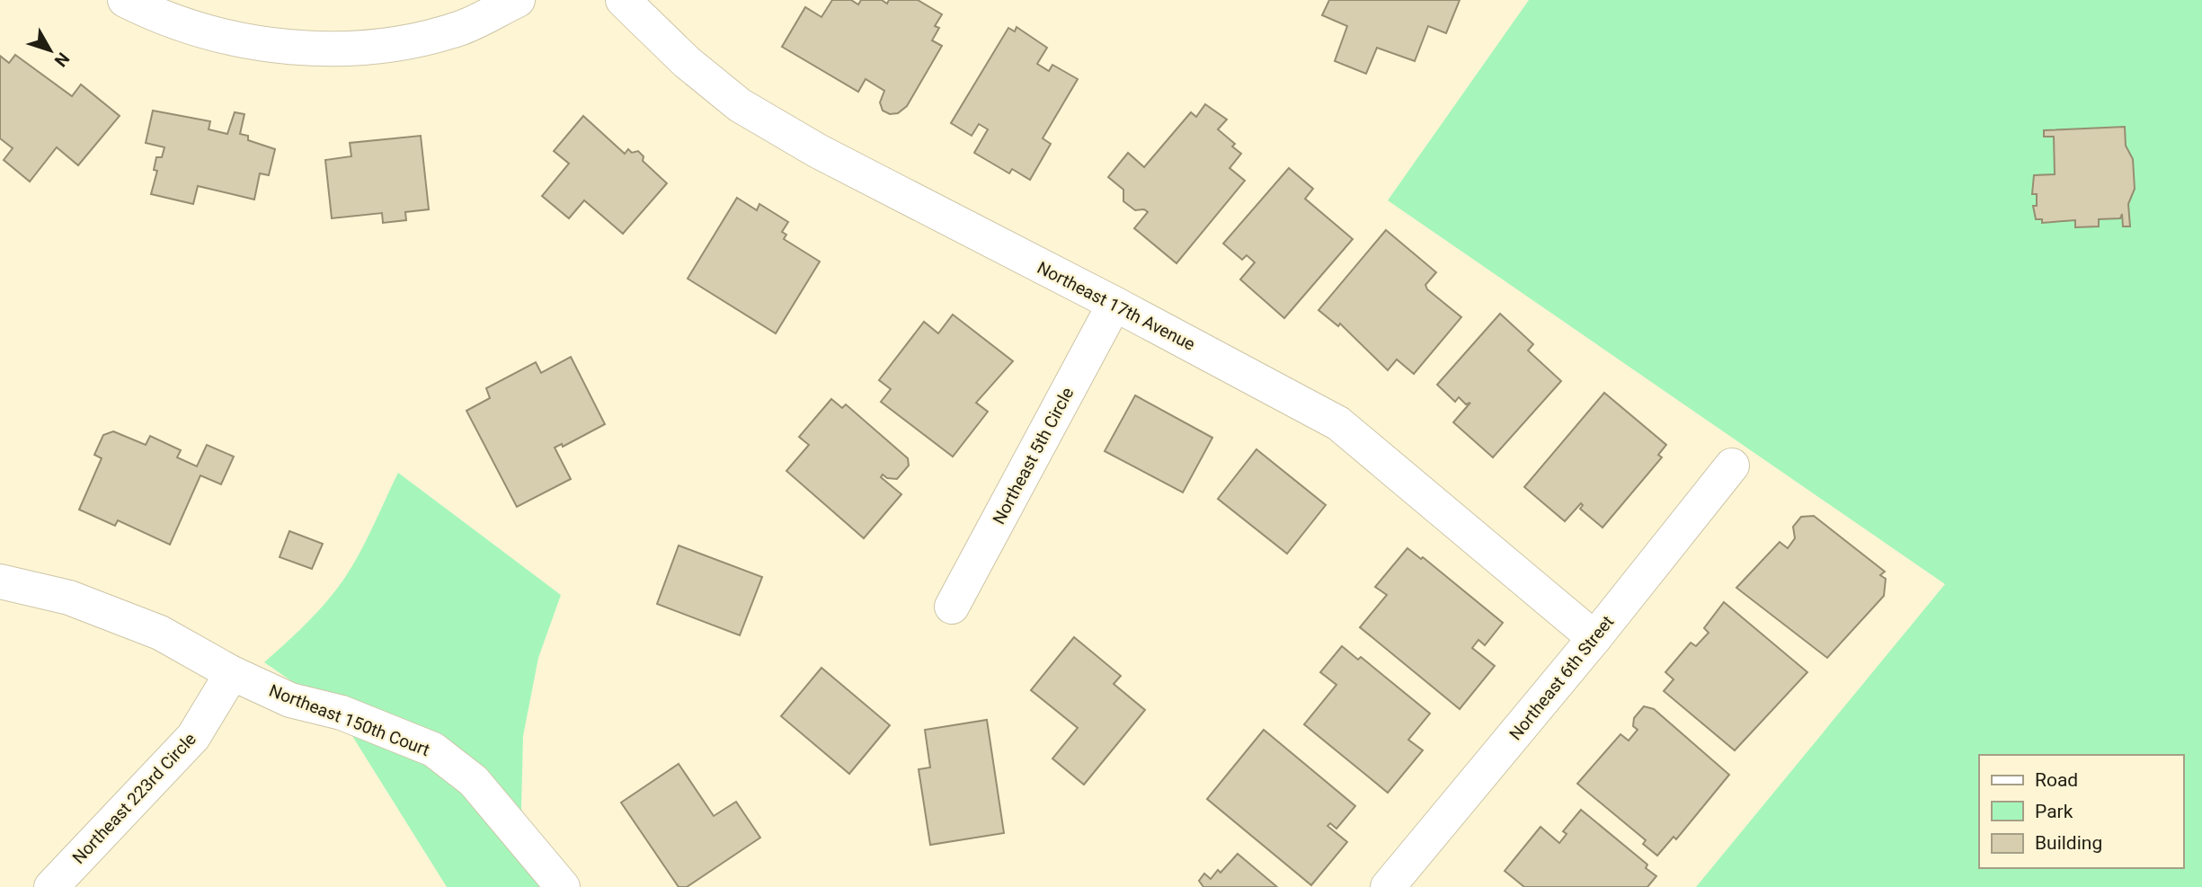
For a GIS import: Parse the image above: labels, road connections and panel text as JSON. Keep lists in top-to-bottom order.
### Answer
{
  "streets": {
    "street": [
      "Northeast 17th Avenue",
      "Northeast 5th Circle",
      "Northeast 6th Street",
      "Northeast 150th Court",
      "Northeast 223rd Circle"
    ]
  },
  "crossings": [
    ["Northeast 17th Avenue", "Northeast 5th Circle"],
    ["Northeast 17th Avenue", "Northeast 6th Street"],
    ["Northeast 150th Court", "Northeast 223rd Circle"]
  ],
  "legend": ["Road", "Park", "Building"],
  "north": "bottom right"
}
